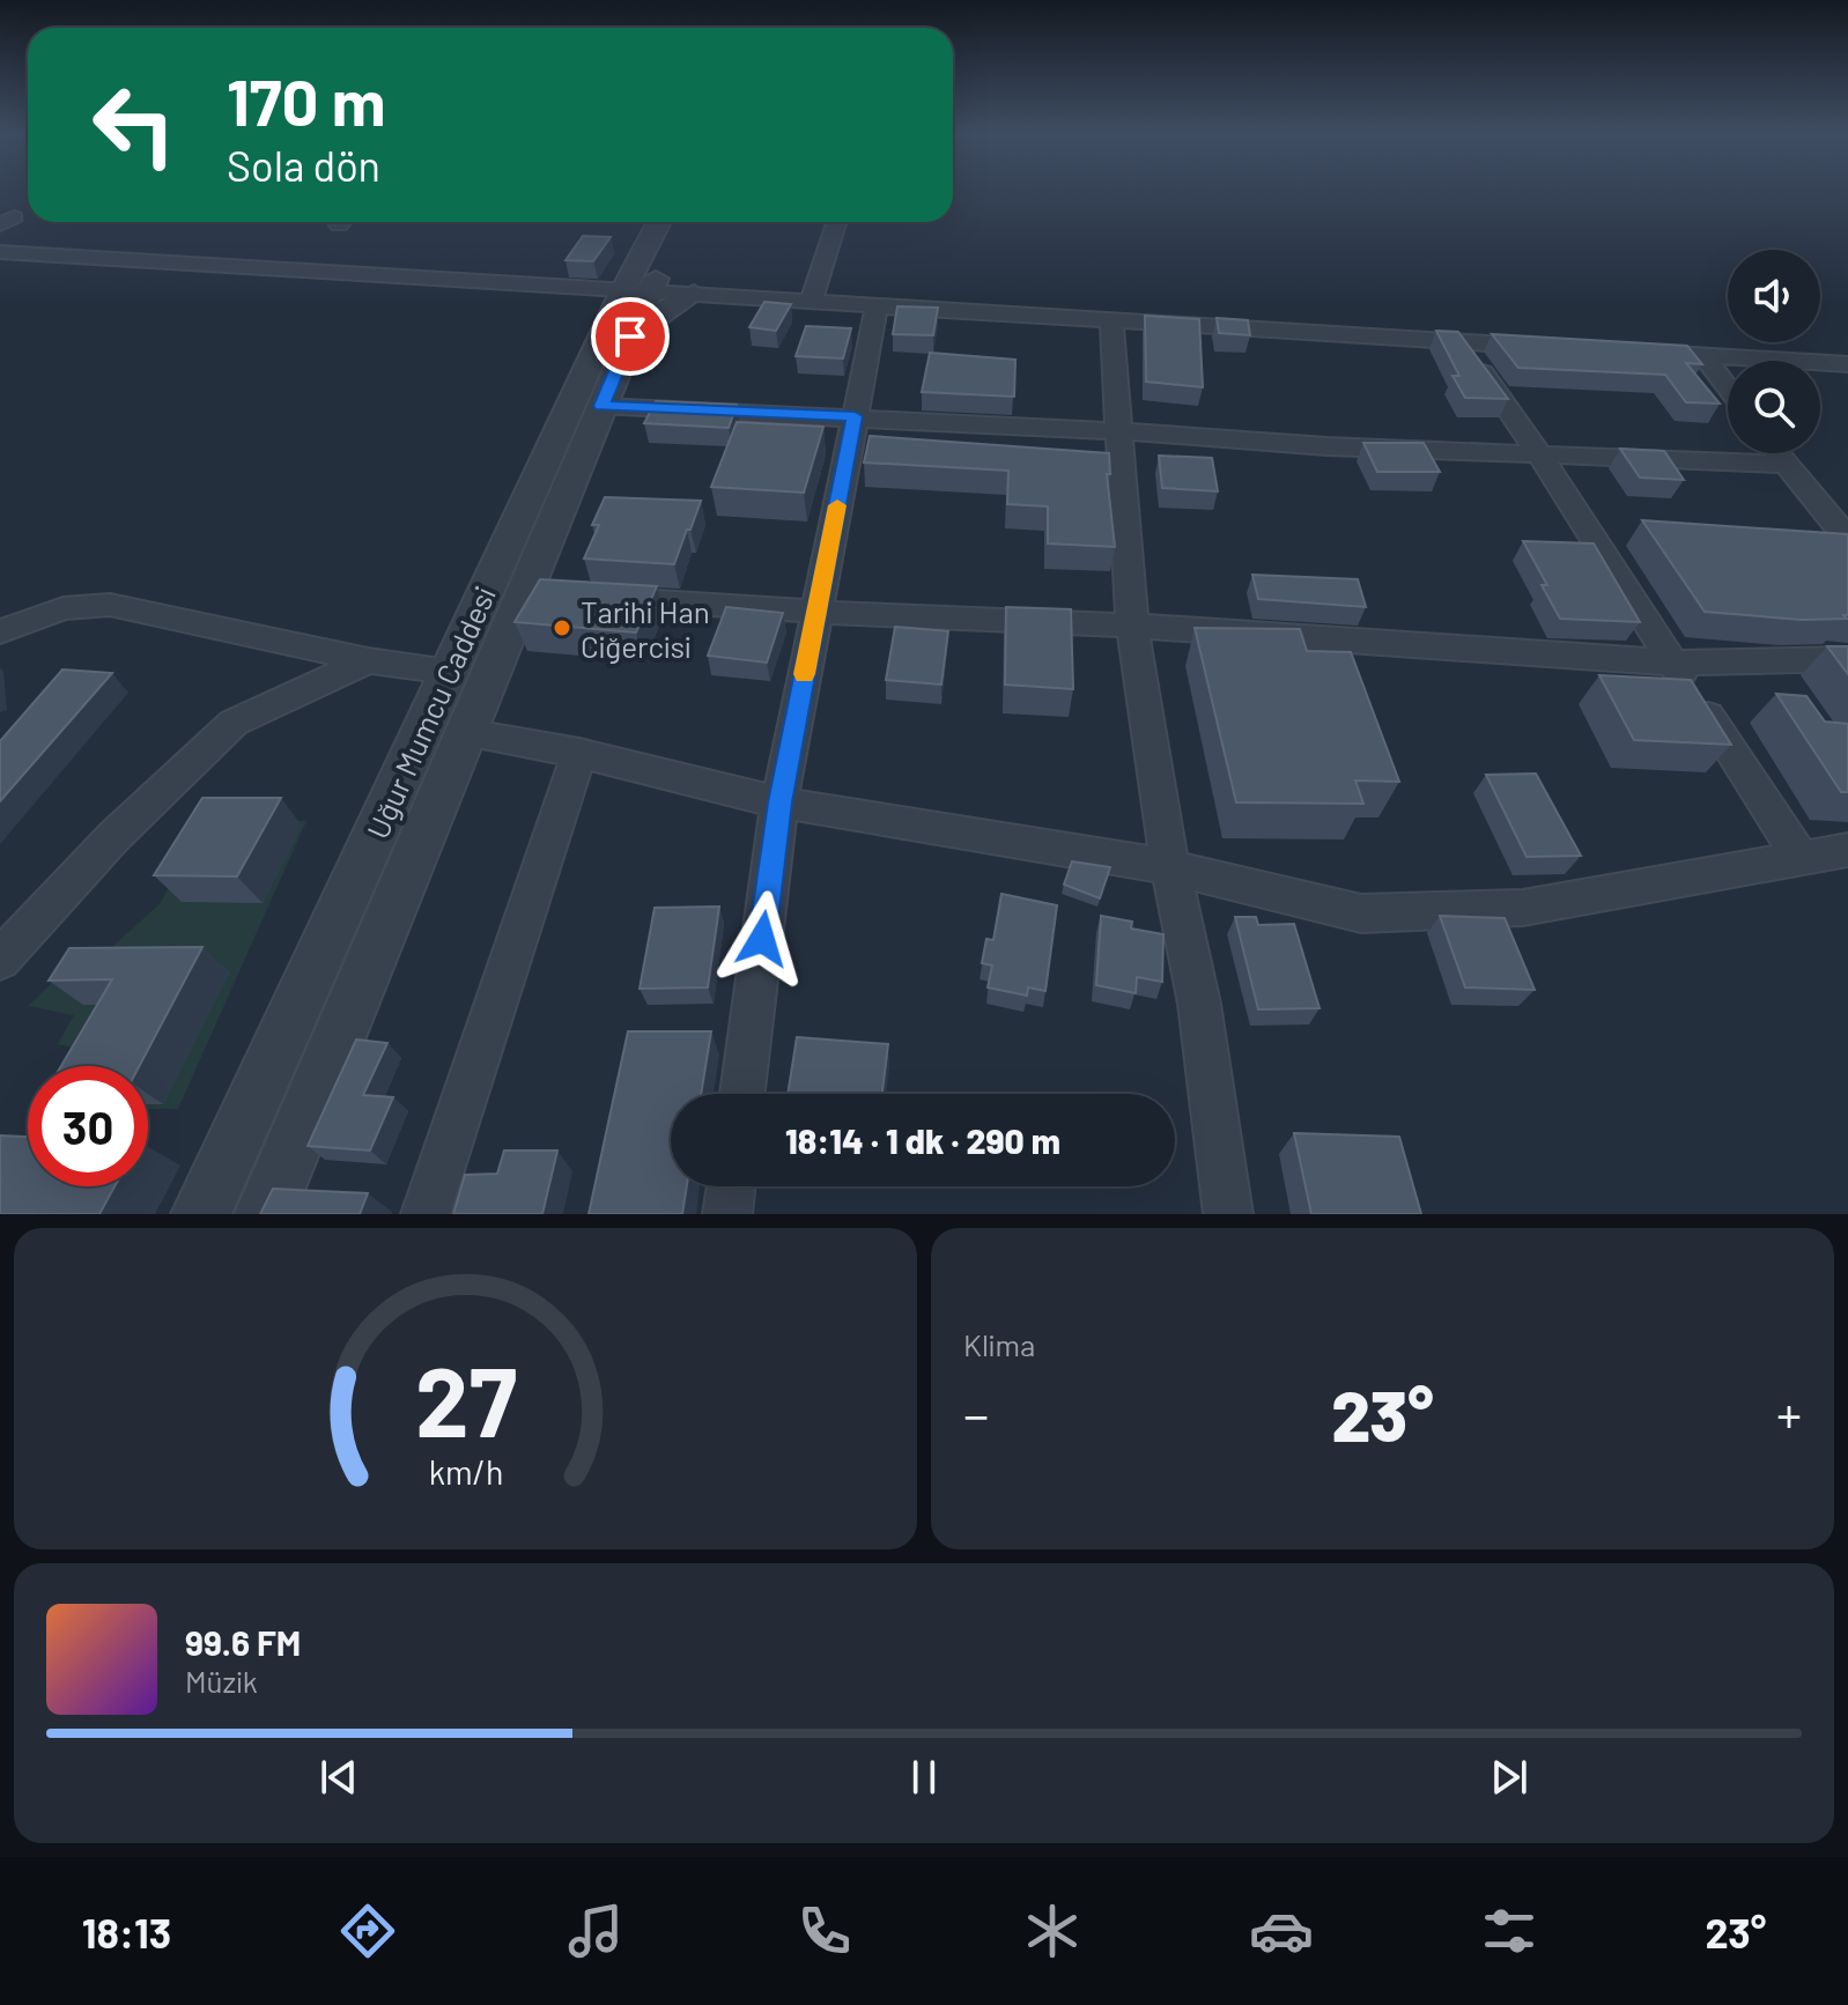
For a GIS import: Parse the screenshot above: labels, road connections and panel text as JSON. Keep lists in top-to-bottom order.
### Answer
{
  "streets": {
    "street": ["Uğur Mumcu Caddesi"]
  },
  "places": ["Tarihi Han Ciğercisi"],
  "page": {
    "turn": ["170 m", "Sola dön"],
    "limit": "30",
    "trip": "18:14 · 1 dk · 290 m",
    "tile": "Klima",
    "heat": ["−", "23°", "+"],
    "song": ["99.6 FM", "Müzik"],
    "tabs": ["18:13", "23°"],
    "gauge": ["27", "km/h"]
  }
}
